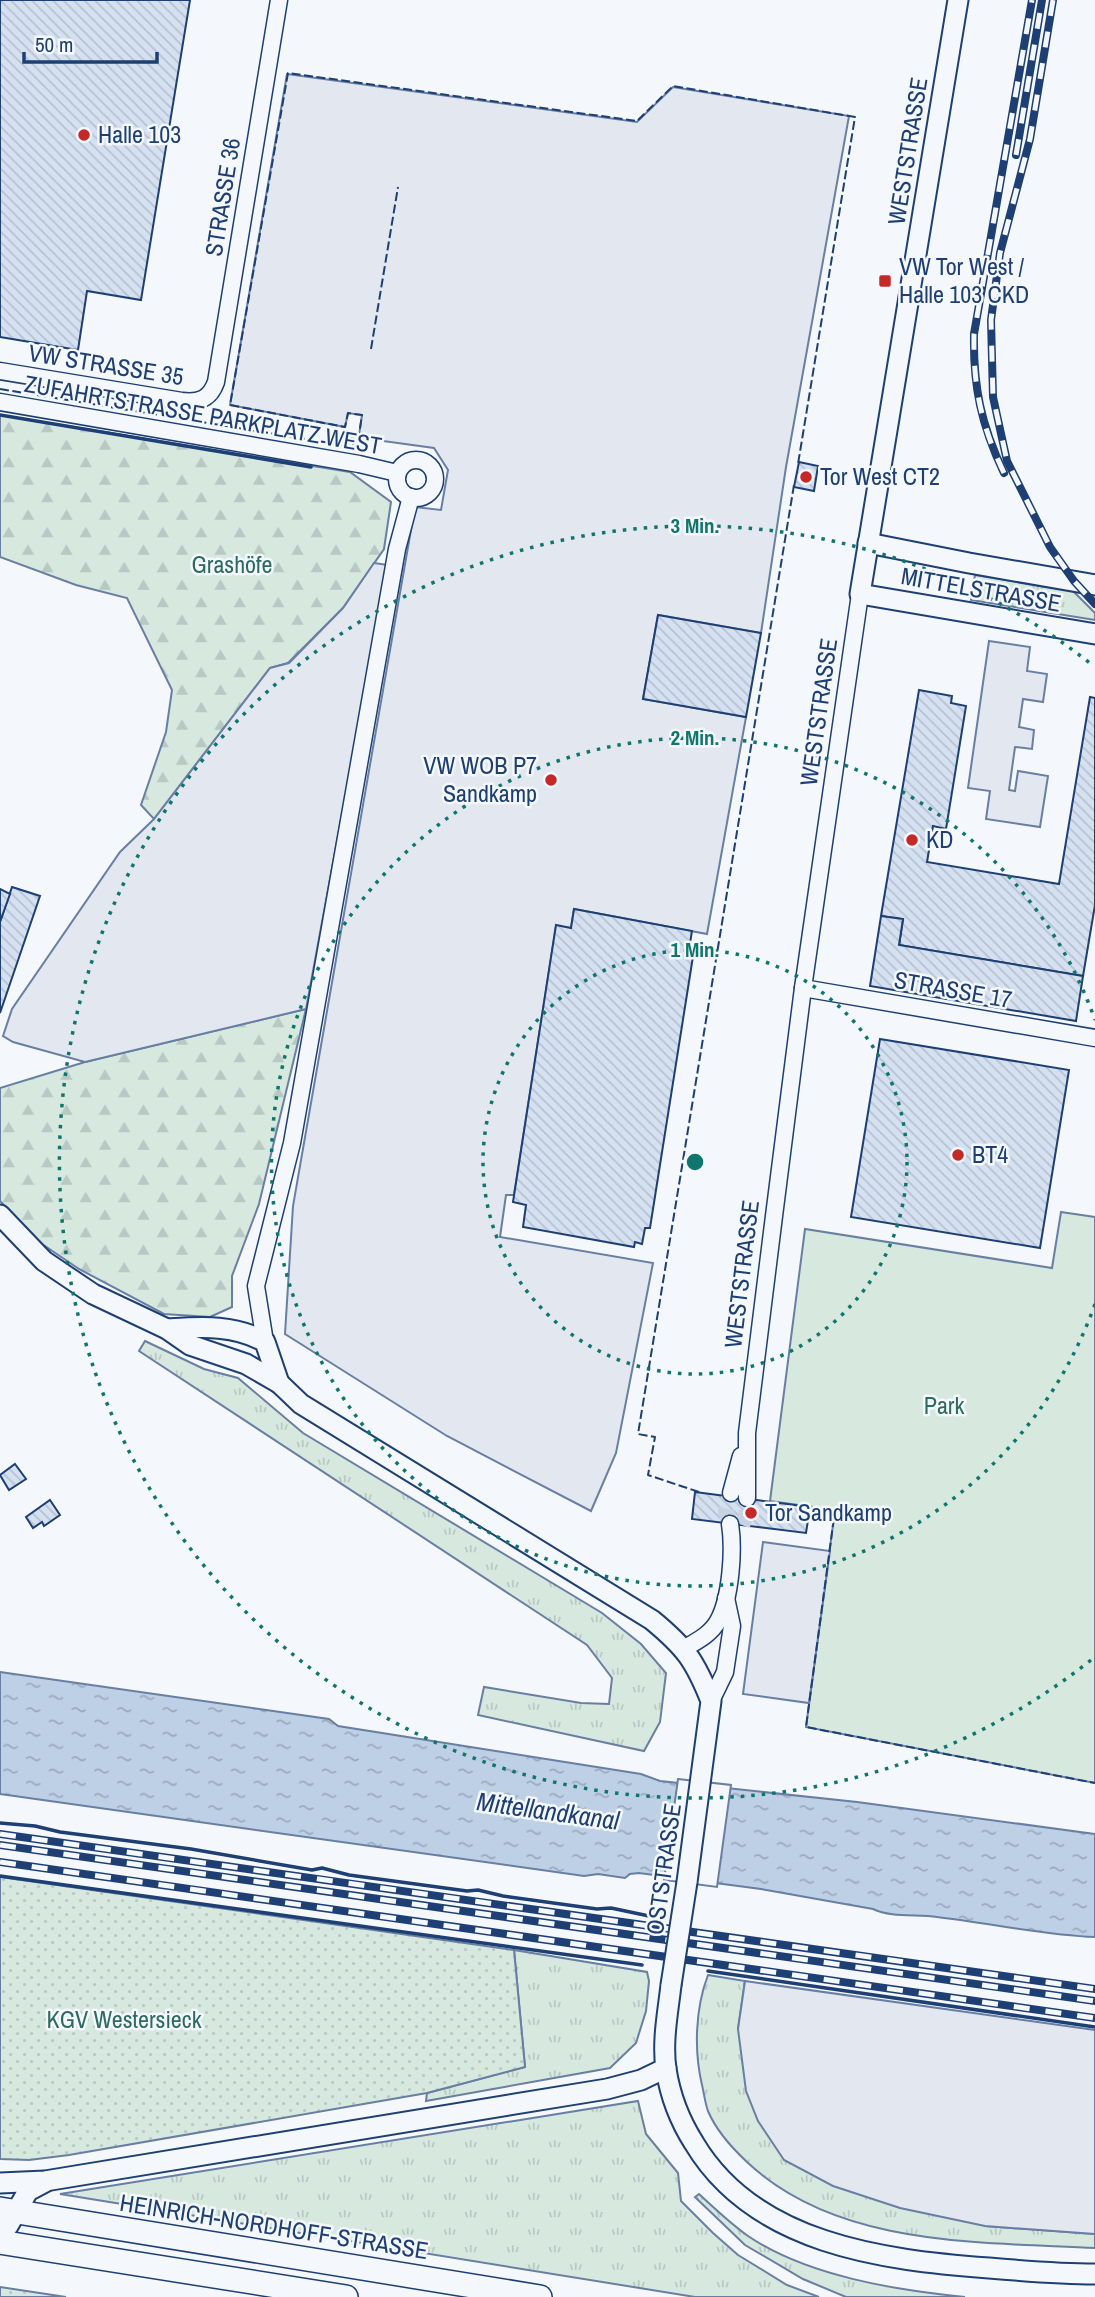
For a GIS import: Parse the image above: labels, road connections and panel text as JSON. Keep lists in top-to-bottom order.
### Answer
{
  "streets": {
    "main road": ["HEINRICH-NORDHOFF-STRASSE"],
    "street": [
      "WESTSTRASSE",
      "STRASSE 36",
      "VW STRASSE 35",
      "ZUFAHRTSTRASSE PARKPLATZ WEST",
      "MITTELSTRASSE",
      "STRASSE 17",
      "OSTSTRASSE"
    ]
  },
  "crossings": [
    ["WESTSTRASSE", "MITTELSTRASSE"],
    ["WESTSTRASSE", "STRASSE 17"],
    ["STRASSE 36", "VW STRASSE 35"]
  ],
  "water": ["Mittellandkanal"],
  "parks": ["Grashöfe", "Park", "KGV Westersieck"],
  "places": {
    "other": [
      "Halle 103",
      "Tor West CT2",
      "VW WOB P7 Sandkamp",
      "KD",
      "BT4",
      "Tor Sandkamp"
    ],
    "transit": ["VW Tor West / Halle 103 CKD"]
  },
  "scale_bar": "50 m",
  "rings": ["3 Min.", "2 Min.", "1 Min."]
}
